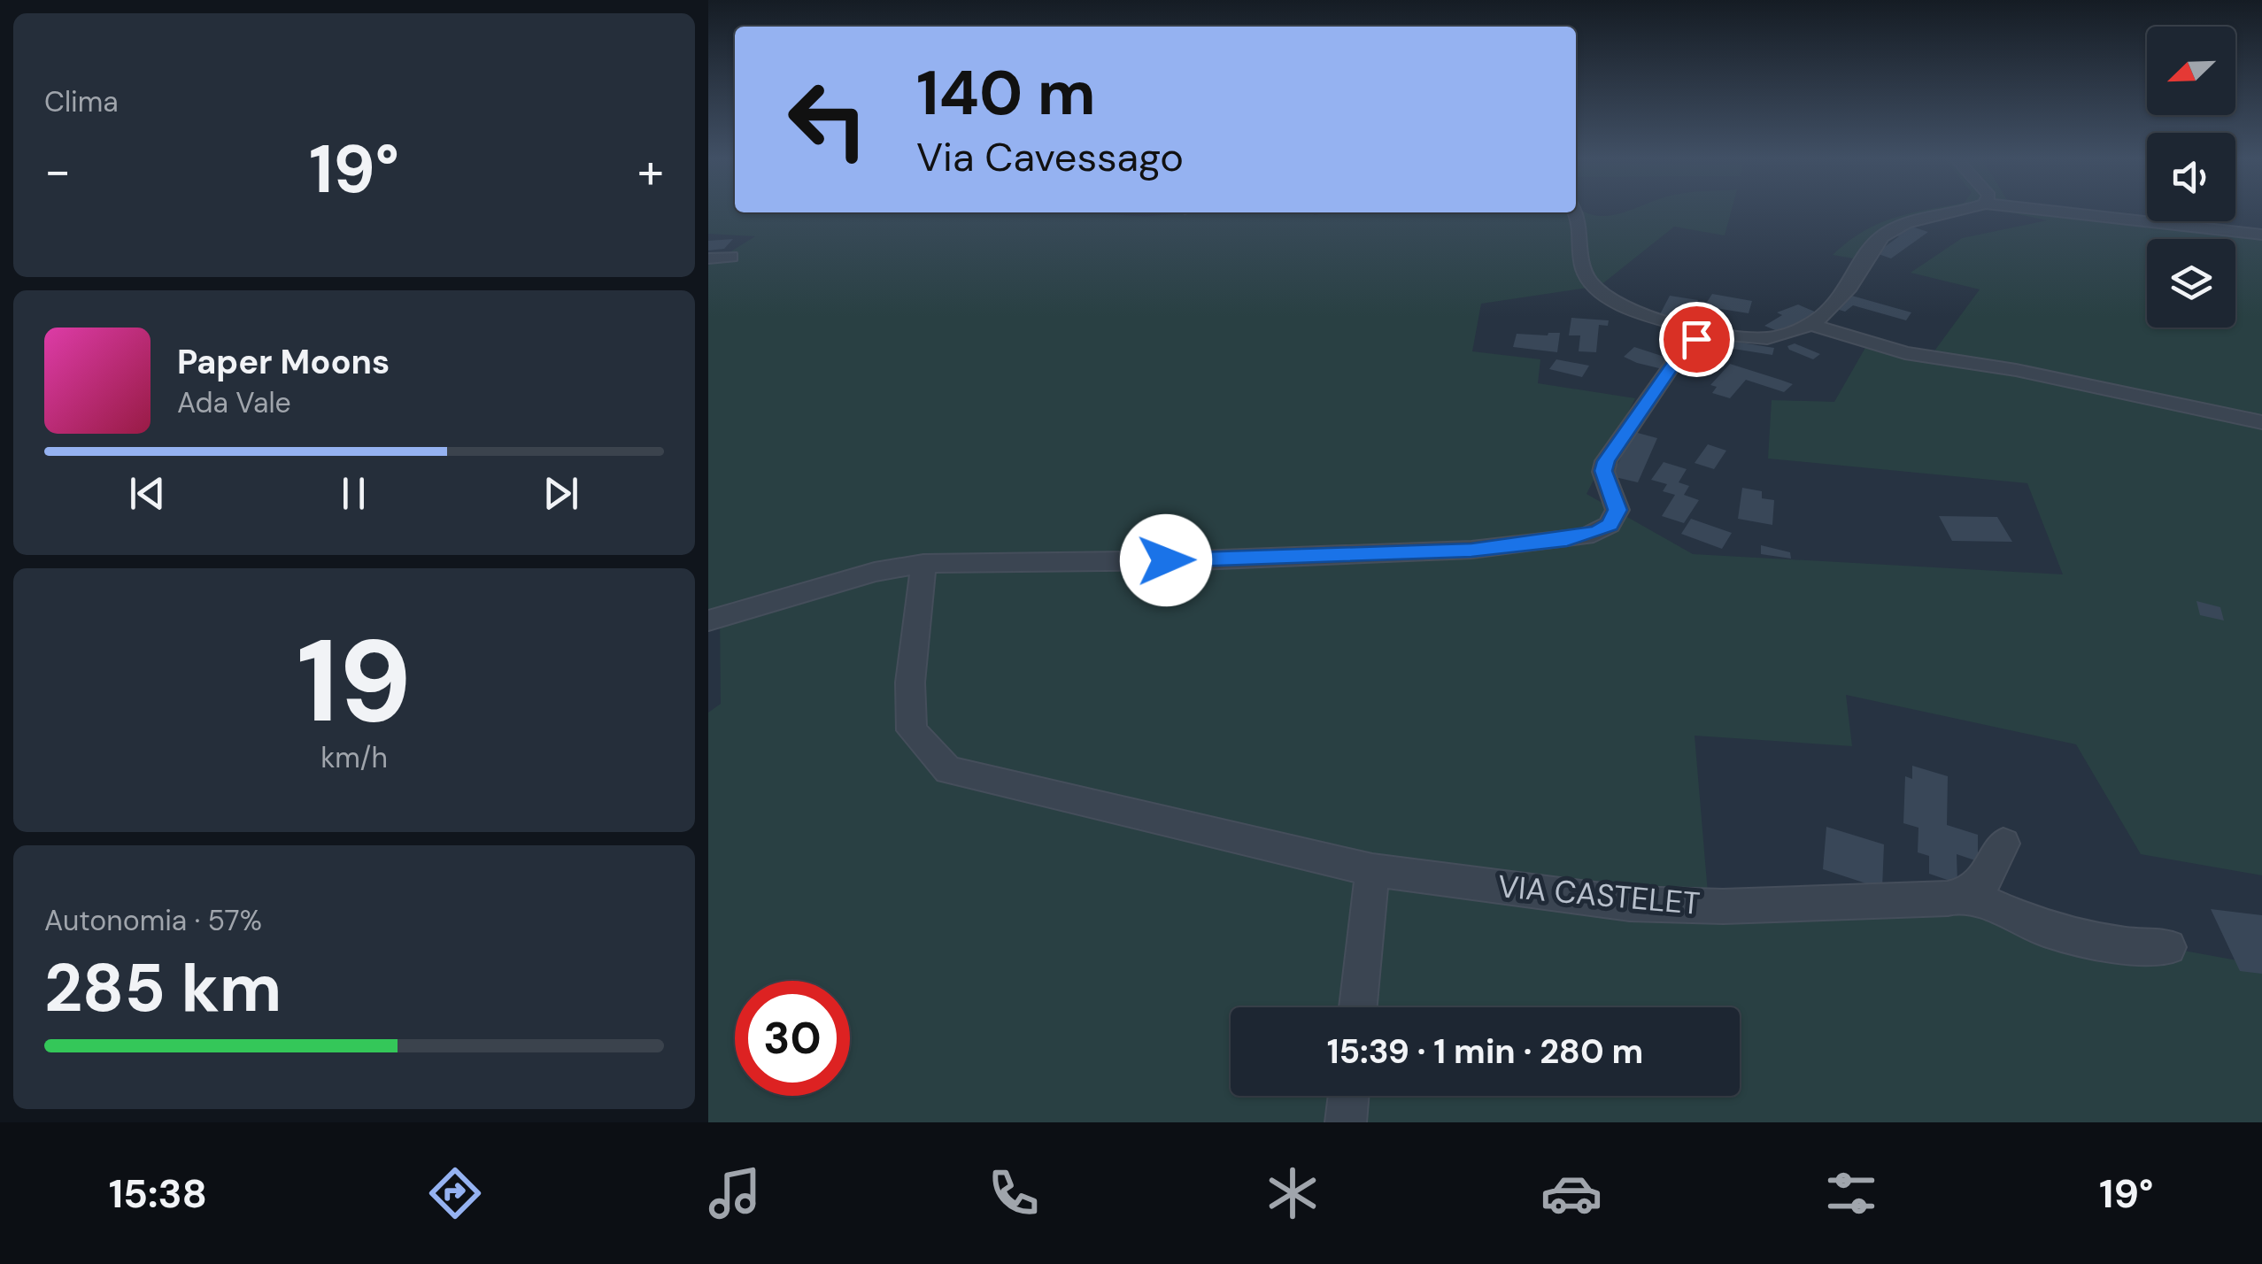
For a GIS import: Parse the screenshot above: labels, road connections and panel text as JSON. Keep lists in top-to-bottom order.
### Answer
{
  "streets": {
    "street": ["VIA CASTELET"]
  },
  "north": "bottom left",
  "page": {
    "tile": [
      "Clima",
      ["19", "km/h"],
      ["Autonomia · 57%", "285 km"]
    ],
    "turn": ["140 m", "Via Cavessago"],
    "heat": ["−", "19°", "+"],
    "song": ["Paper Moons", "Ada Vale"],
    "limit": "30",
    "trip": "15:39 · 1 min · 280 m",
    "tabs": ["15:38", "19°"]
  }
}
